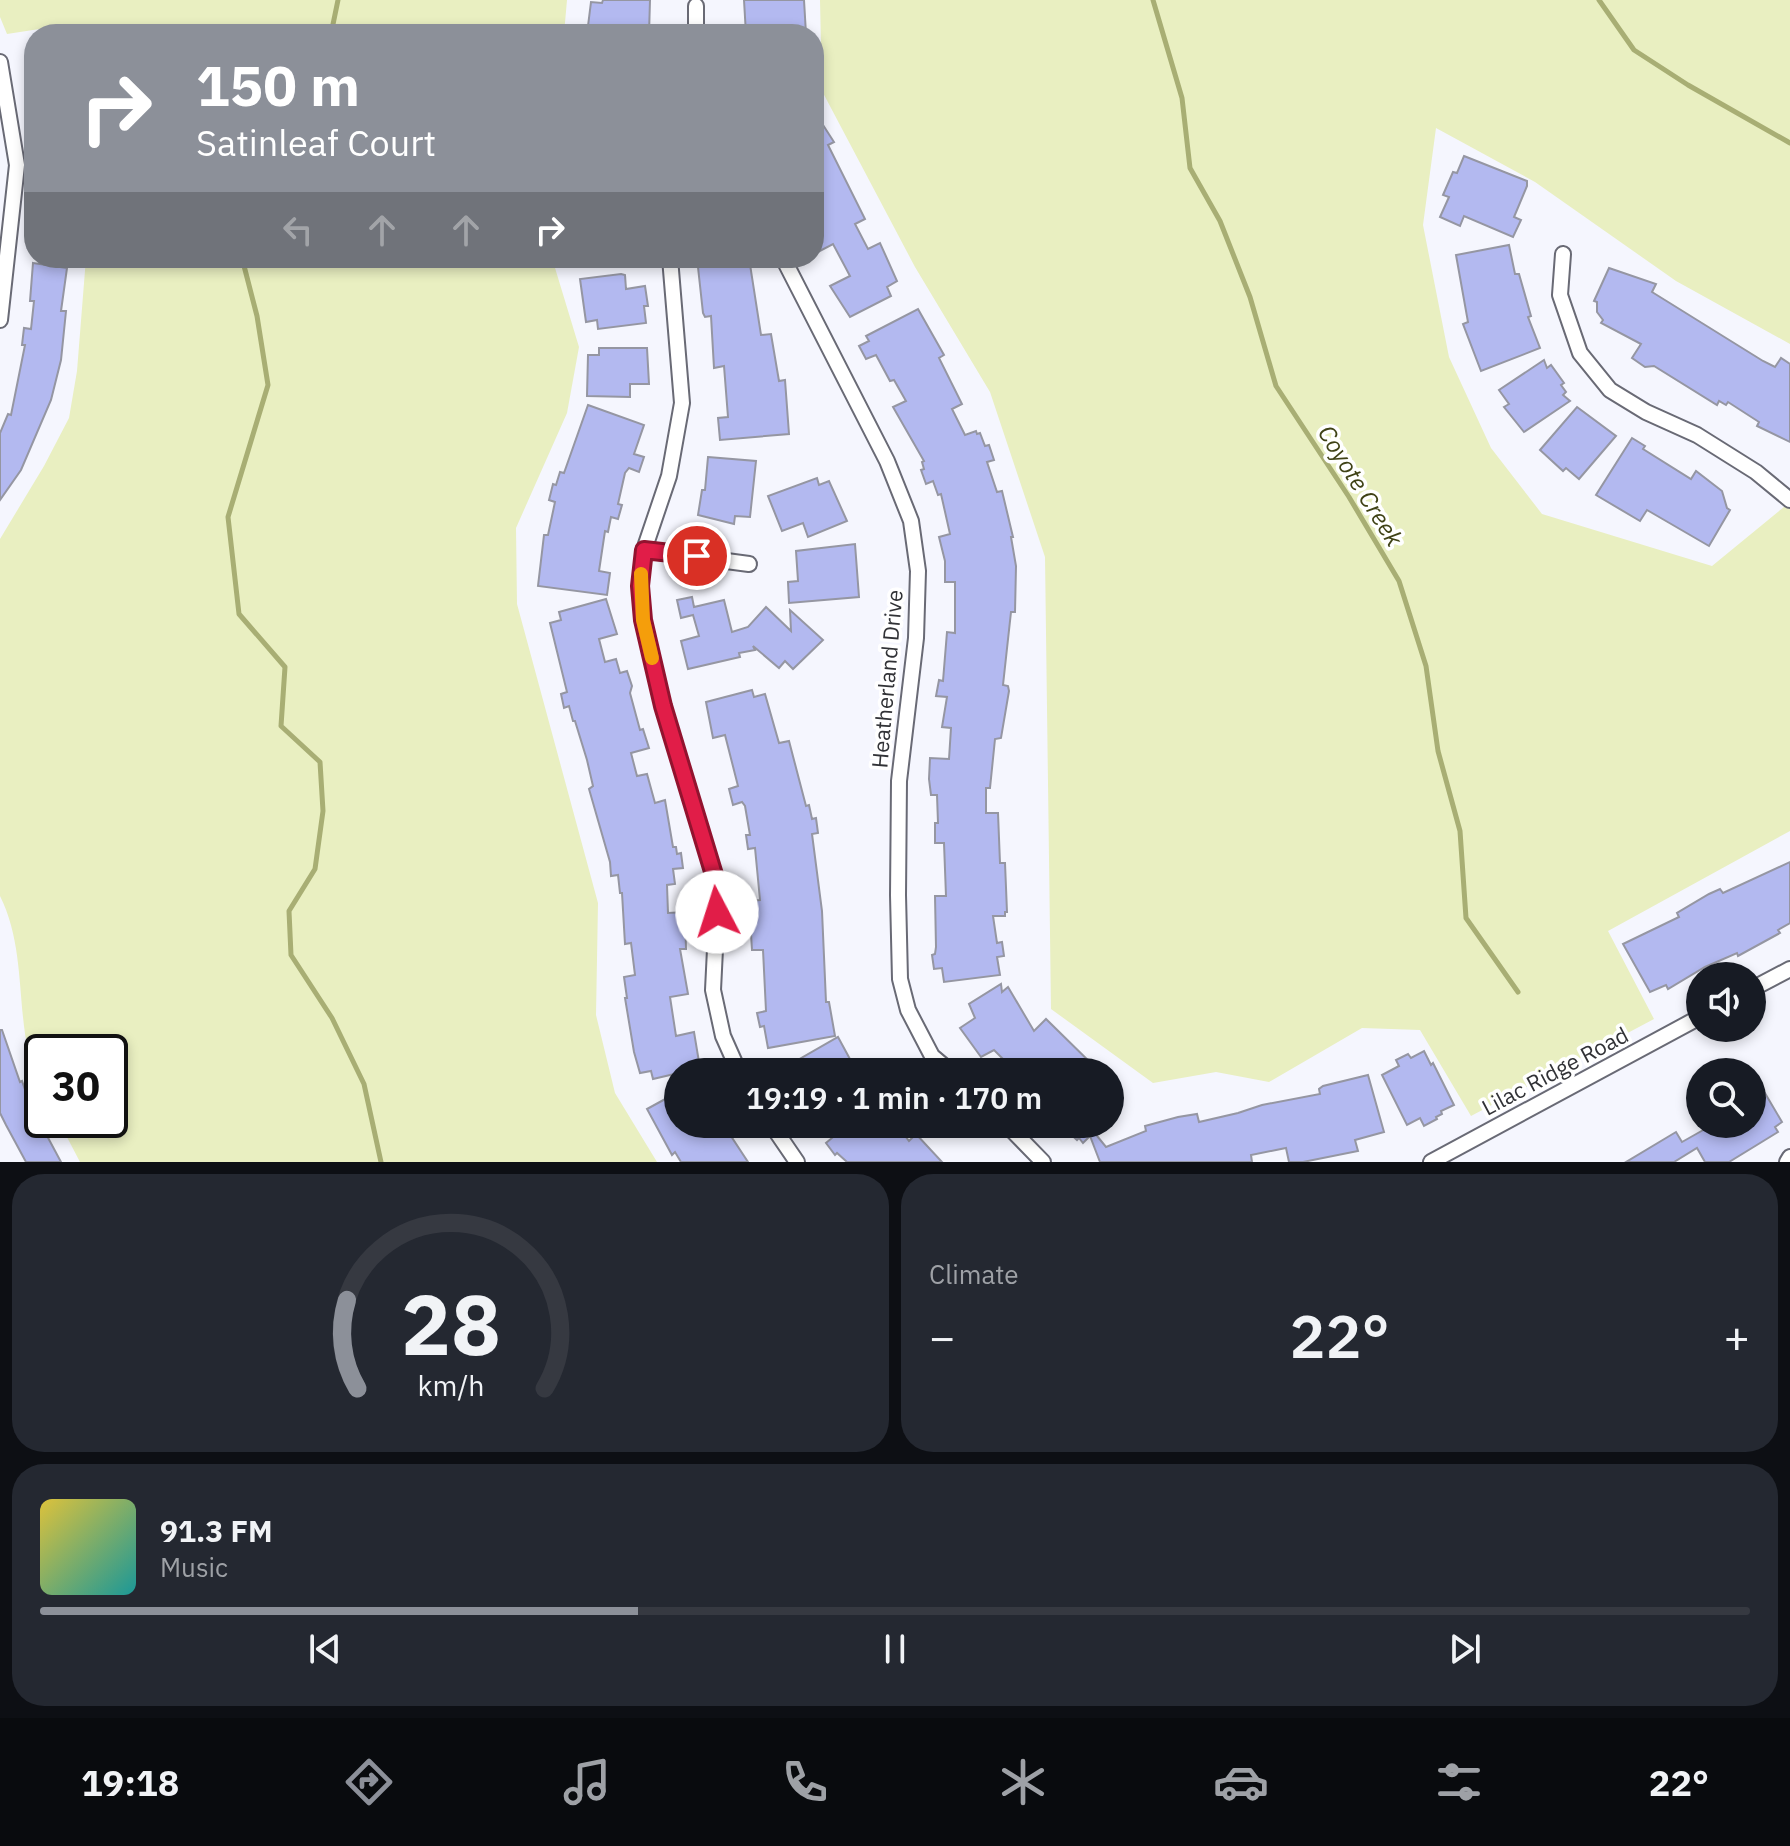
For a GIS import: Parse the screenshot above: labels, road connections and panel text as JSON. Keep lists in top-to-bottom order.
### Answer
{
  "streets": {
    "street": ["Heatherland Drive", "Lilac Ridge Road"]
  },
  "water": ["Coyote Creek"],
  "page": {
    "turn": ["150 m", "Satinleaf Court"],
    "limit": "30",
    "trip": "19:19 · 1 min · 170 m",
    "tile": "Climate",
    "heat": ["−", "22°", "+"],
    "song": ["91.3 FM", "Music"],
    "tabs": ["19:18", "22°"],
    "gauge": ["28", "km/h"]
  }
}
